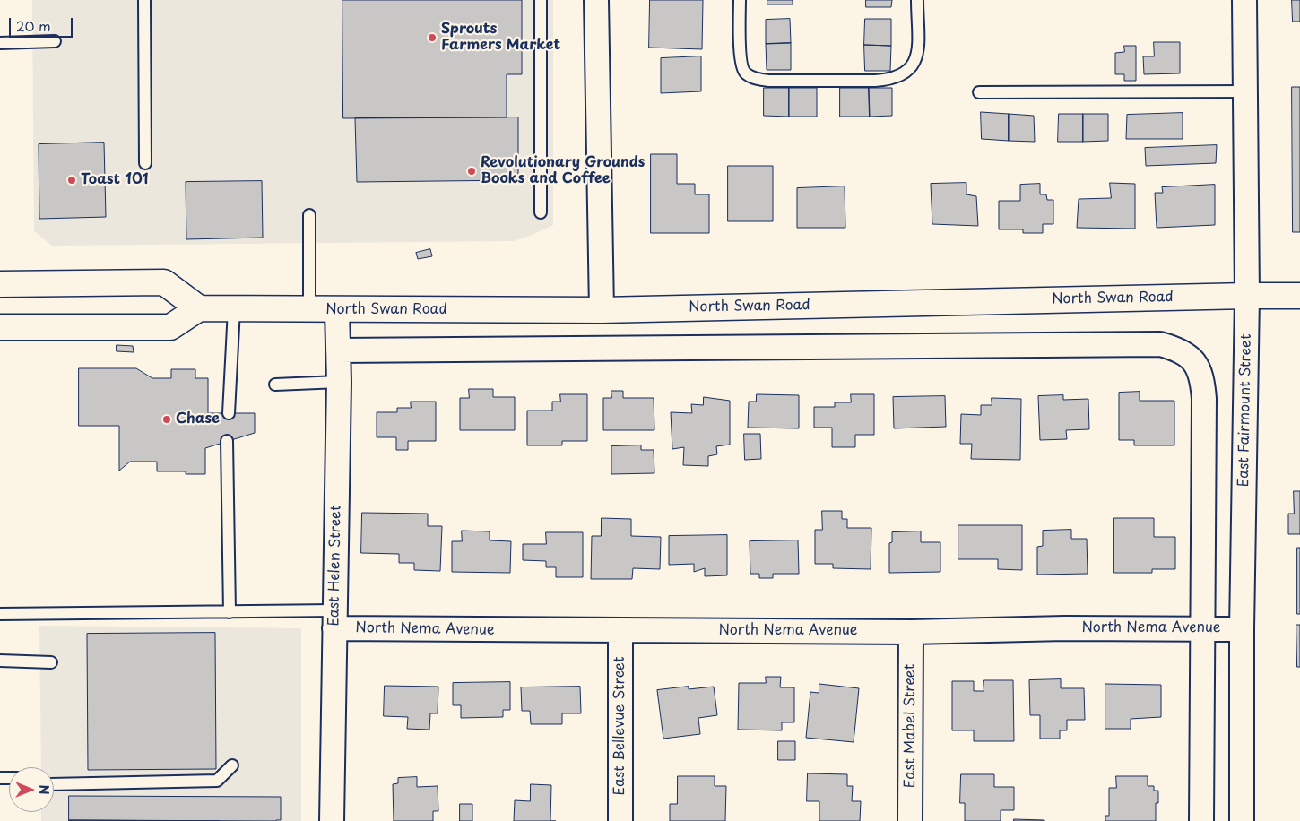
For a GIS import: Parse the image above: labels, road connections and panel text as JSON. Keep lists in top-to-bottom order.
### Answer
{
  "streets": {
    "main road": ["North Swan Road"],
    "street": [
      "East Fairmount Street",
      "East Helen Street",
      "North Nema Avenue",
      "East Bellevue Street",
      "East Mabel Street"
    ]
  },
  "crossings": [
    ["North Swan Road", "East Fairmount Street"],
    ["North Swan Road", "East Helen Street"],
    ["East Fairmount Street", "North Nema Avenue"],
    ["East Helen Street", "North Nema Avenue"],
    ["North Nema Avenue", "East Bellevue Street"],
    ["North Nema Avenue", "East Mabel Street"]
  ],
  "places": [
    "Sprouts Farmers Market",
    "Revolutionary Grounds Books and Coffee",
    "Toast 101",
    "Chase"
  ],
  "scale_bar": "20 m",
  "north": "right"
}
